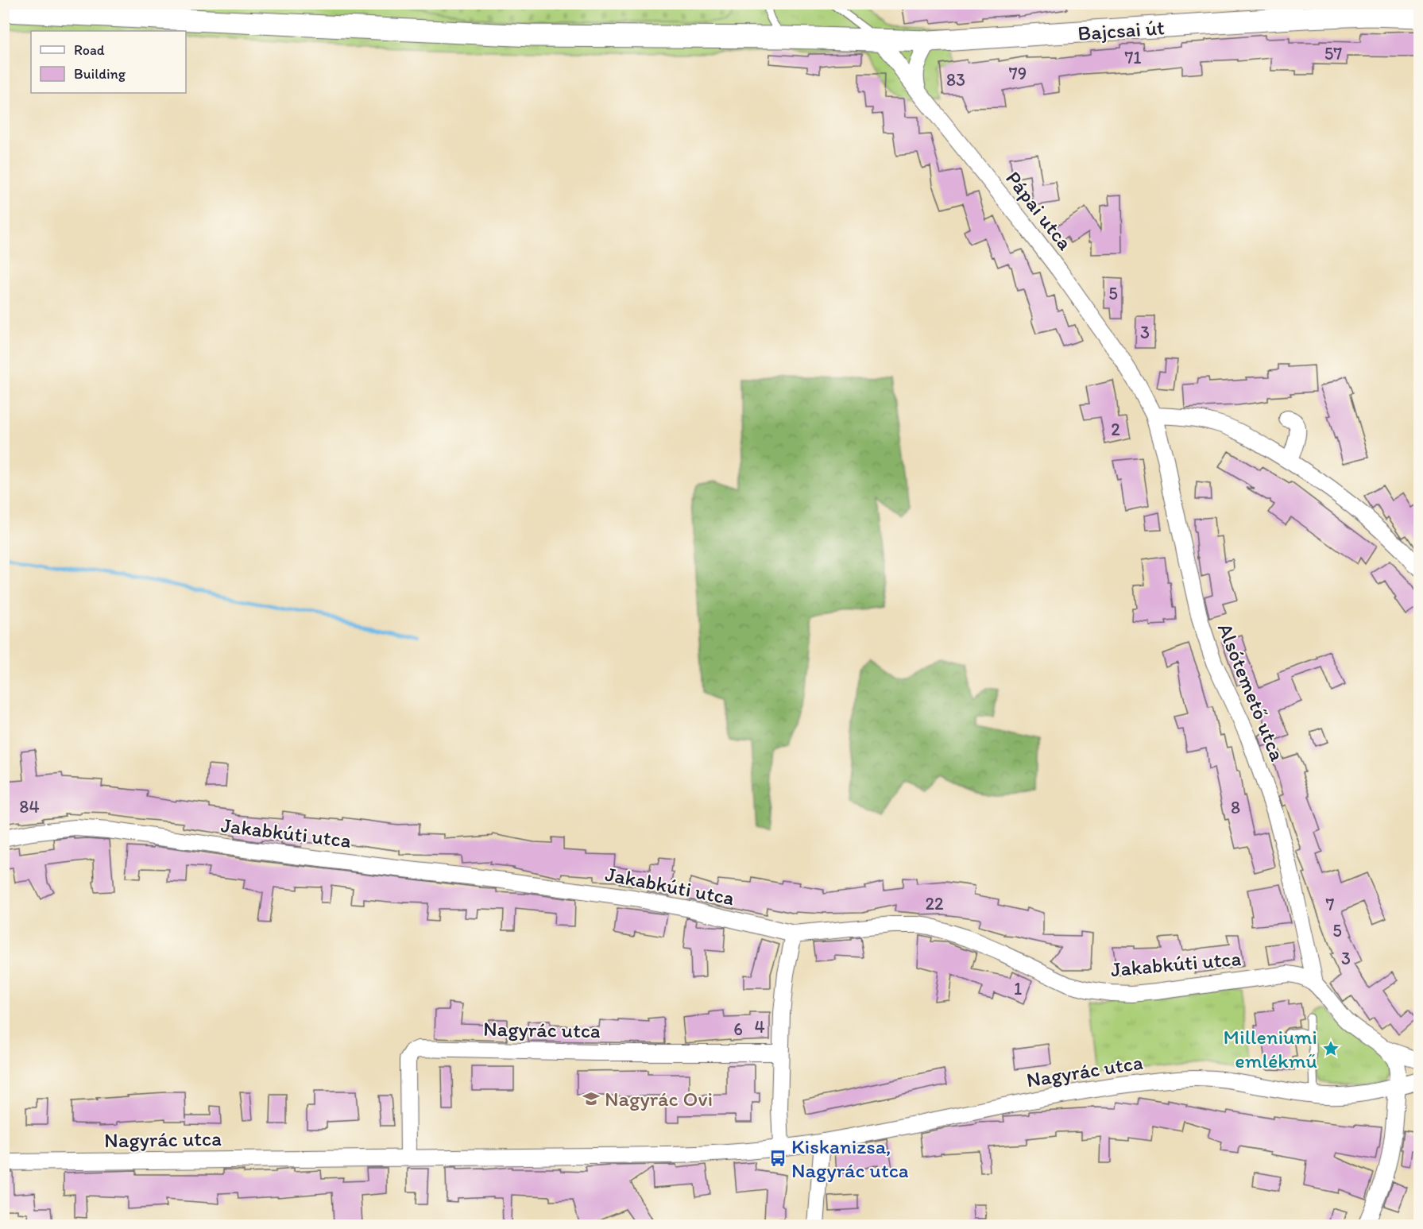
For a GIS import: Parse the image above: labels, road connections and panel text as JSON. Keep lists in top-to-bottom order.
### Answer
{
  "streets": {
    "main road": ["Bajcsai út"],
    "street": [
      "Pápai utca",
      "Alsótemető utca",
      "Jakabkúti utca",
      "Nagyrác utca"
    ]
  },
  "crossings": [
    ["Bajcsai út", "Pápai utca"],
    ["Pápai utca", "Alsótemető utca"],
    ["Alsótemető utca", "Jakabkúti utca"]
  ],
  "places": {
    "place": ["Milleniumi emlékmű"],
    "school or university": ["Nagyrác Ovi"],
    "bus stop": ["Kiskanizsa, Nagyrác utca"]
  },
  "house_numbers": [
    "57",
    "71",
    "79",
    "83",
    "5",
    "3",
    "2",
    "84",
    "8",
    "22",
    "7",
    "5",
    "3",
    "1",
    "4",
    "6"
  ],
  "legend": ["Road", "Building"]
}
